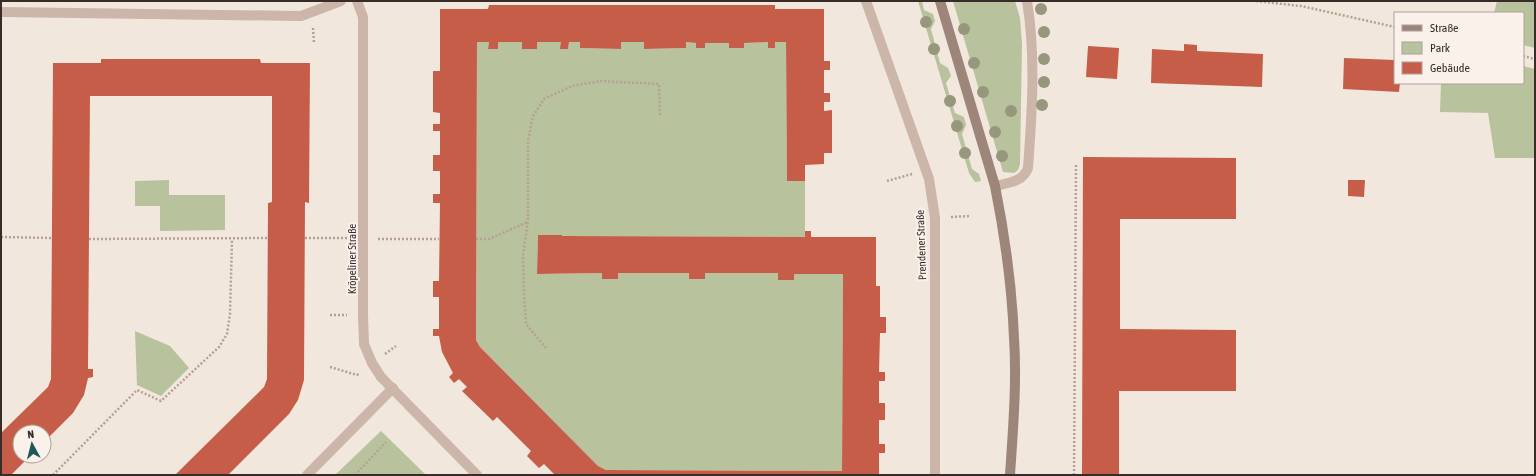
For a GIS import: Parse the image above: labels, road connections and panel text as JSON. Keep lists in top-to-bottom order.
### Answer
{
  "streets": {
    "street": ["Prendener Straße", "Kröpeliner Straße"]
  },
  "legend": ["Straße", "Park", "Gebäude"],
  "north": "top"
}
